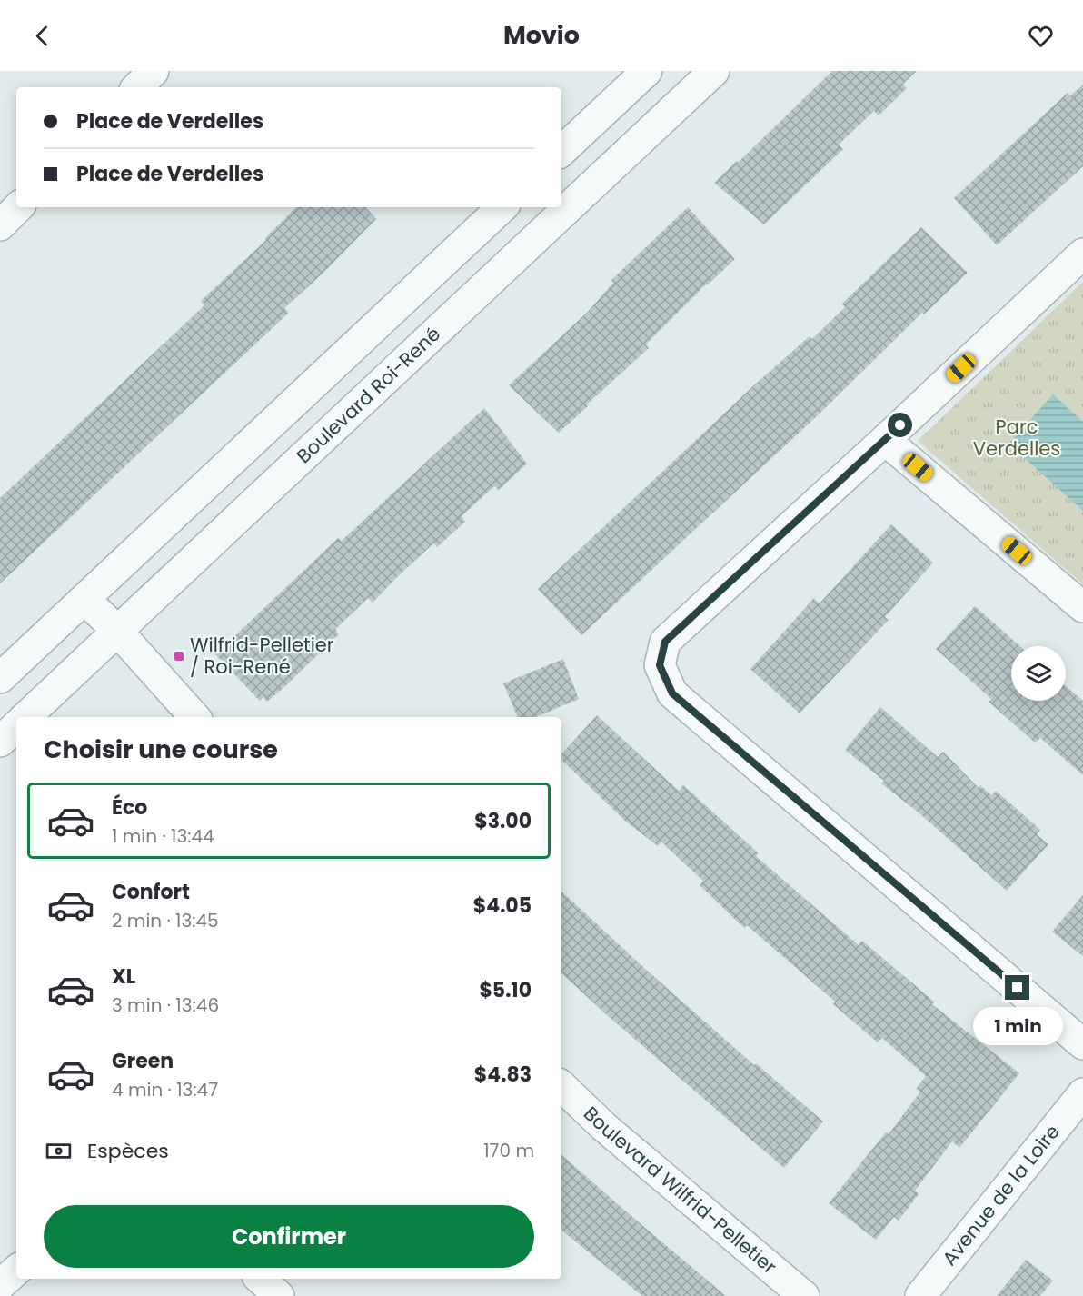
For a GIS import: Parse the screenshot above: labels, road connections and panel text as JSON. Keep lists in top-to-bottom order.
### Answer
{
  "streets": {
    "street": ["Boulevard Roi-René", "Boulevard Wilfrid-Pelletier", "Avenue de la Loire"]
  },
  "parks": ["Parc Verdelles"],
  "places": {
    "transit": ["Wilfrid-Pelletier / Roi-René"]
  },
  "page": {
    "header": "Movio",
    "banner": ["Place de Verdelles", "Place de Verdelles"],
    "heading": "Choisir une course",
    "list": [
      {
        "name": "Éco",
        "note": "1 min · 13:44",
        "value": "$3.00"
      },
      {
        "name": "Confort",
        "note": "2 min · 13:45",
        "value": "$4.05"
      },
      {
        "name": "XL",
        "note": "3 min · 13:46",
        "value": "$5.10"
      },
      {
        "name": "Green",
        "note": "4 min · 13:47",
        "value": "$4.83"
      }
    ],
    "bubble": "1 min",
    "pay": ["Espèces", "170 m"],
    "buttons": "Confirmer"
  }
}
